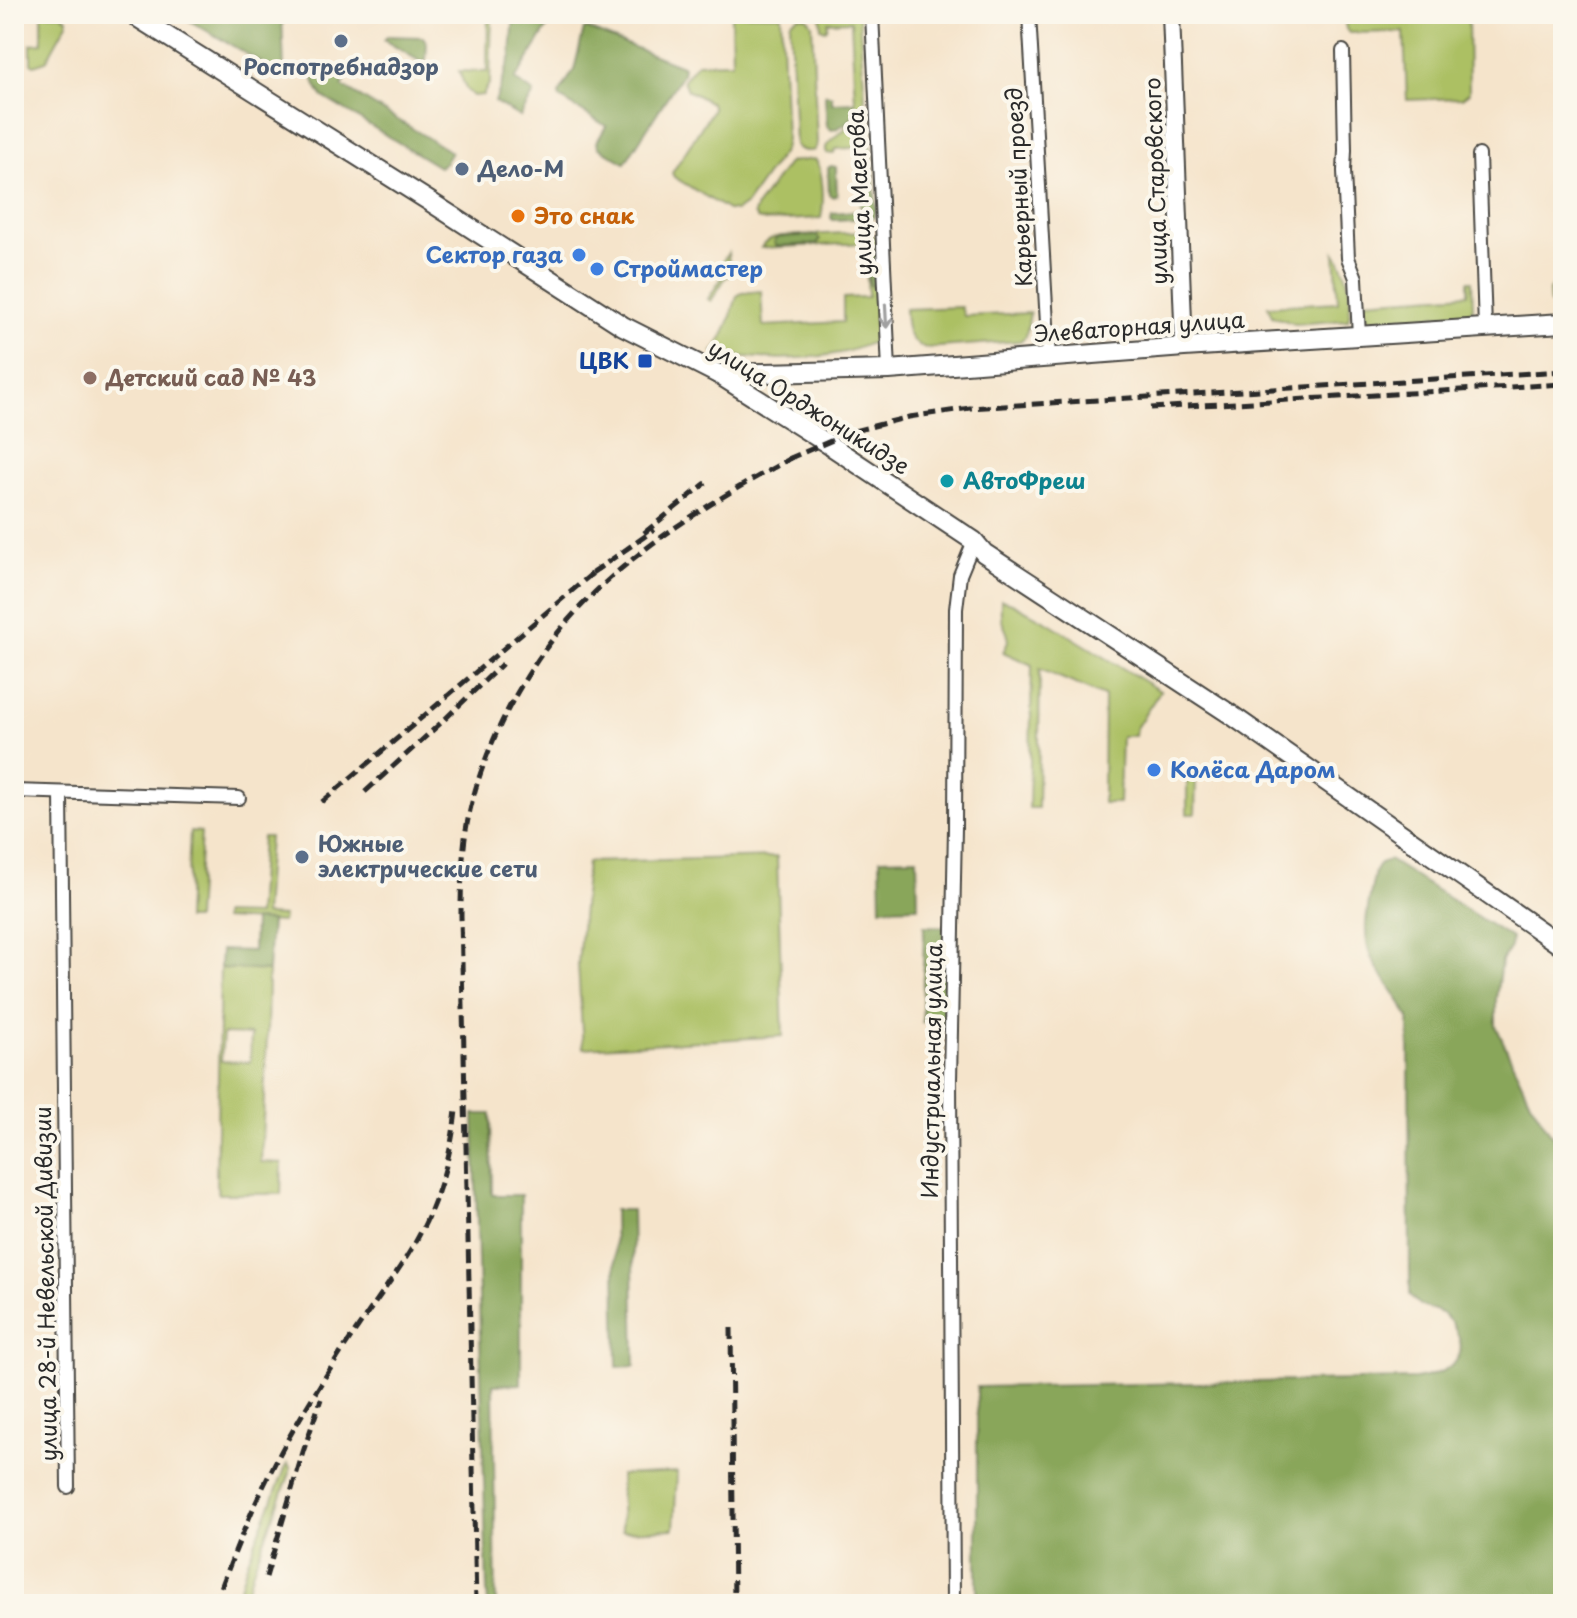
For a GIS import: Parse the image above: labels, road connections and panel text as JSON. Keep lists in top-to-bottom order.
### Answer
{
  "streets": {
    "main road": ["Элеваторная улица", "улица Орджоникидзе"],
    "street": [
      "улица Старовского",
      "Карьерный проезд",
      "улица Маегова",
      "Индустриальная улица",
      "улица 28-й Невельской Дивизии"
    ]
  },
  "crossings": [
    ["улица Старовского", "Элеваторная улица"],
    ["Карьерный проезд", "Элеваторная улица"],
    ["улица Маегова", "Элеваторная улица"],
    ["Элеваторная улица", "улица Орджоникидзе"],
    ["улица Орджоникидзе", "Индустриальная улица"]
  ],
  "one_way": ["улица Маегова"],
  "places": {
    "other": [
      "Роспотребнадзор",
      "Дело-М",
      "Это снак",
      "Сектор газа",
      "Строймастер",
      "Детский сад № 43",
      "АвтоФреш",
      "Колёса Даром",
      "Южные электрические сети"
    ],
    "transit": ["ЦВК"]
  }
}
